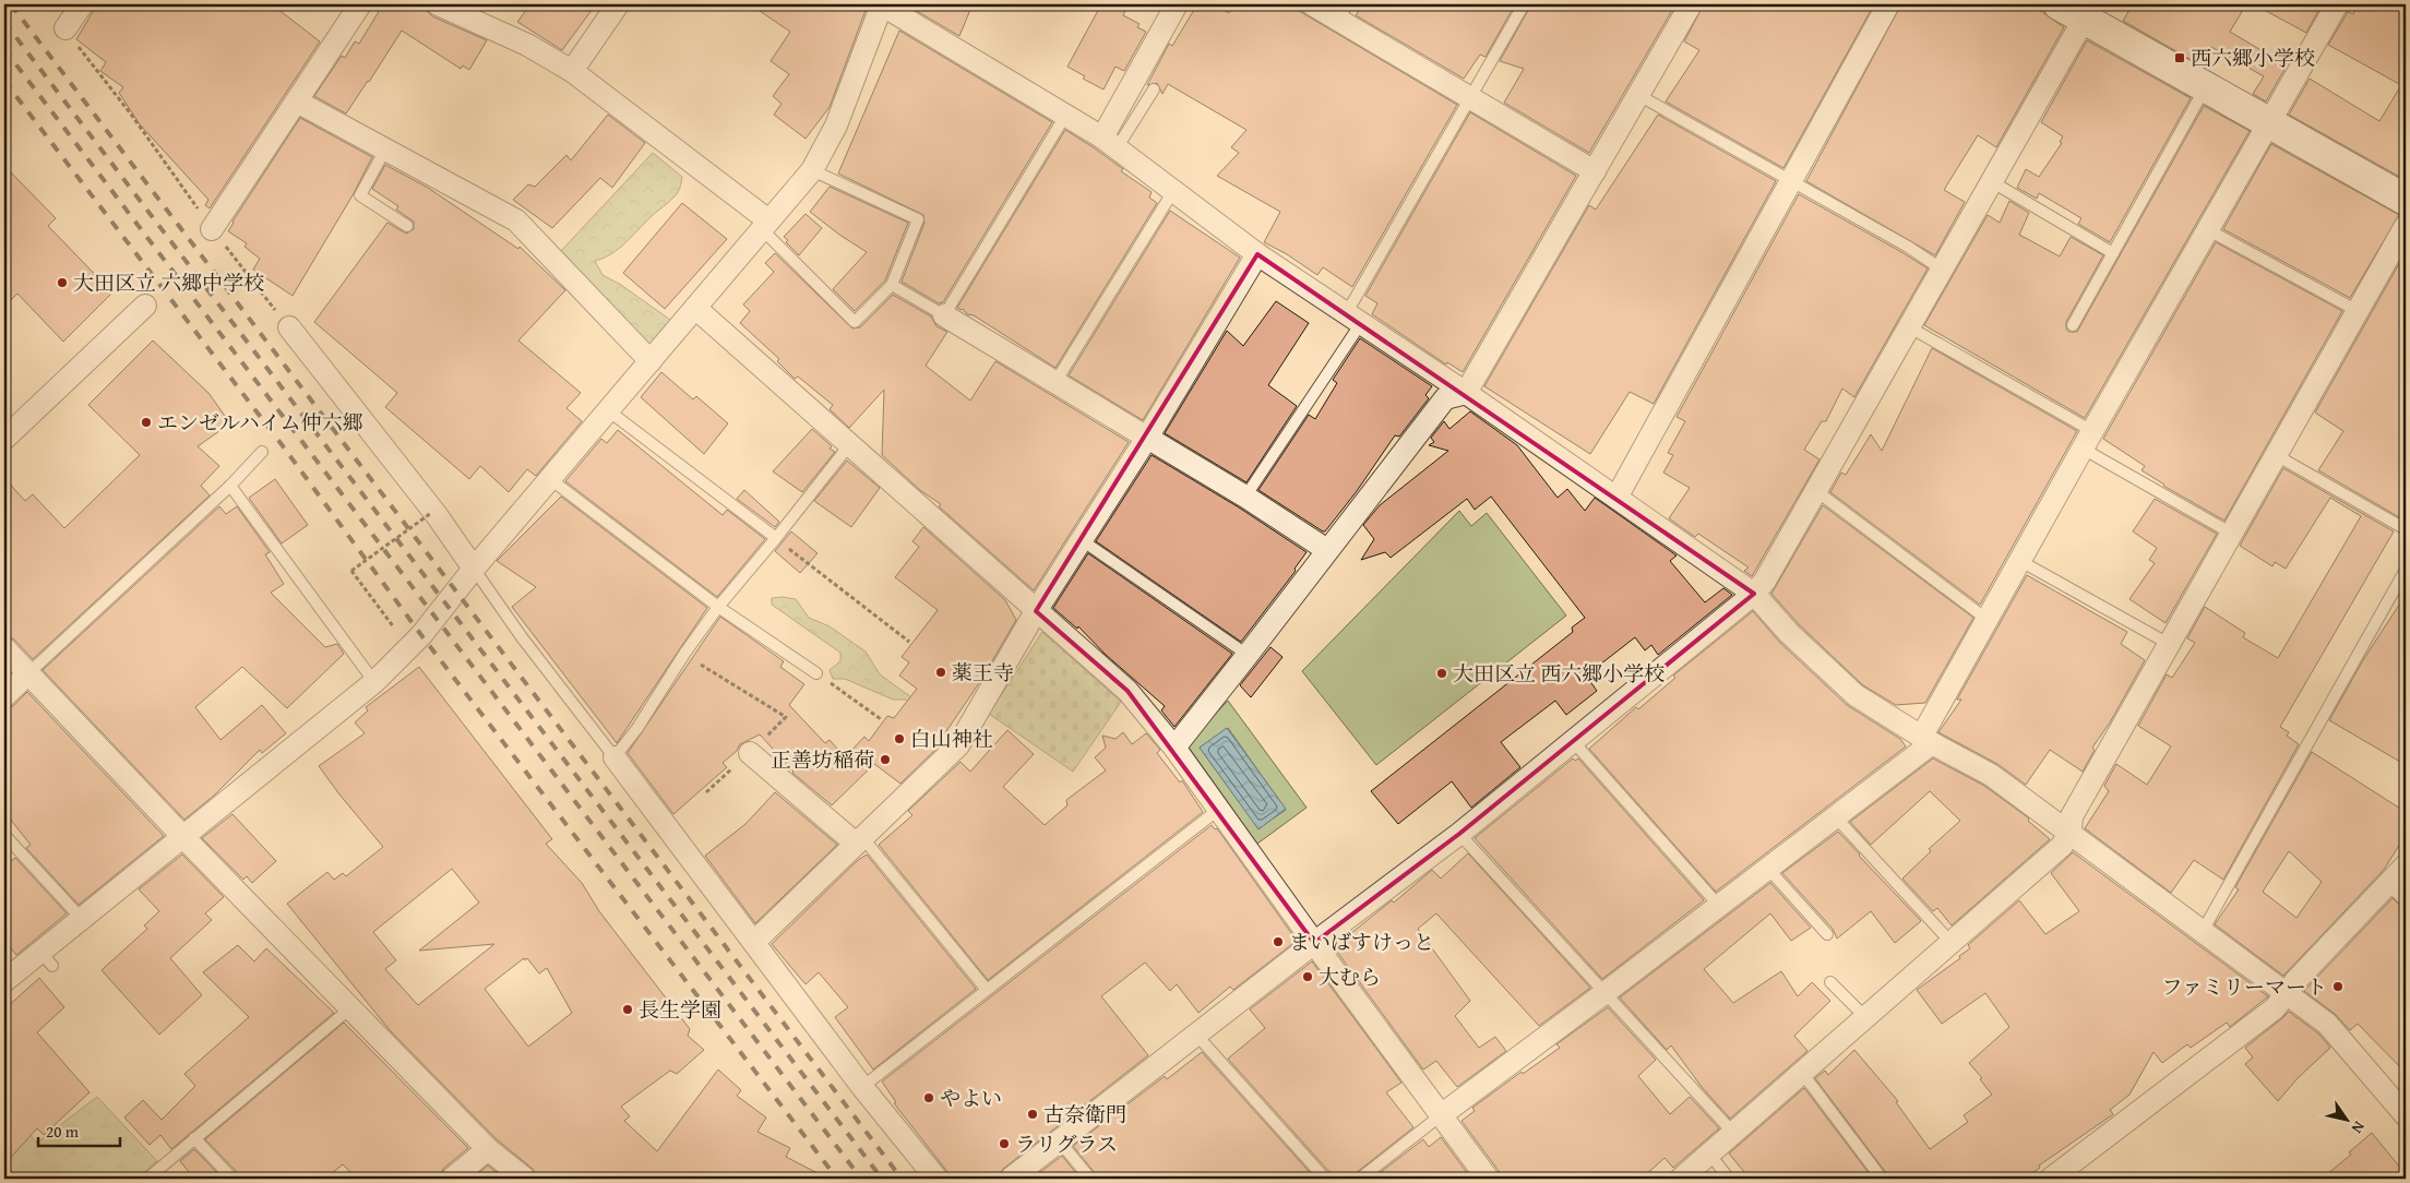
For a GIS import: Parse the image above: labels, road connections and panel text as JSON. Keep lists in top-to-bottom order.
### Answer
{
  "places": {
    "transit": ["西六郷小学校"],
    "other": [
      "大田区立 六郷中学校",
      "エンゼルハイム仲六郷",
      "薬王寺",
      "大田区立 西六郷小学校",
      "白山神社",
      "正善坊稲荷",
      "まいばすけっと",
      "大むら",
      "ファミリーマート",
      "長生学園",
      "やよい",
      "古奈衛門",
      "ラリグラス"
    ]
  },
  "scale_bar": "20 m",
  "north": "bottom right"
}
